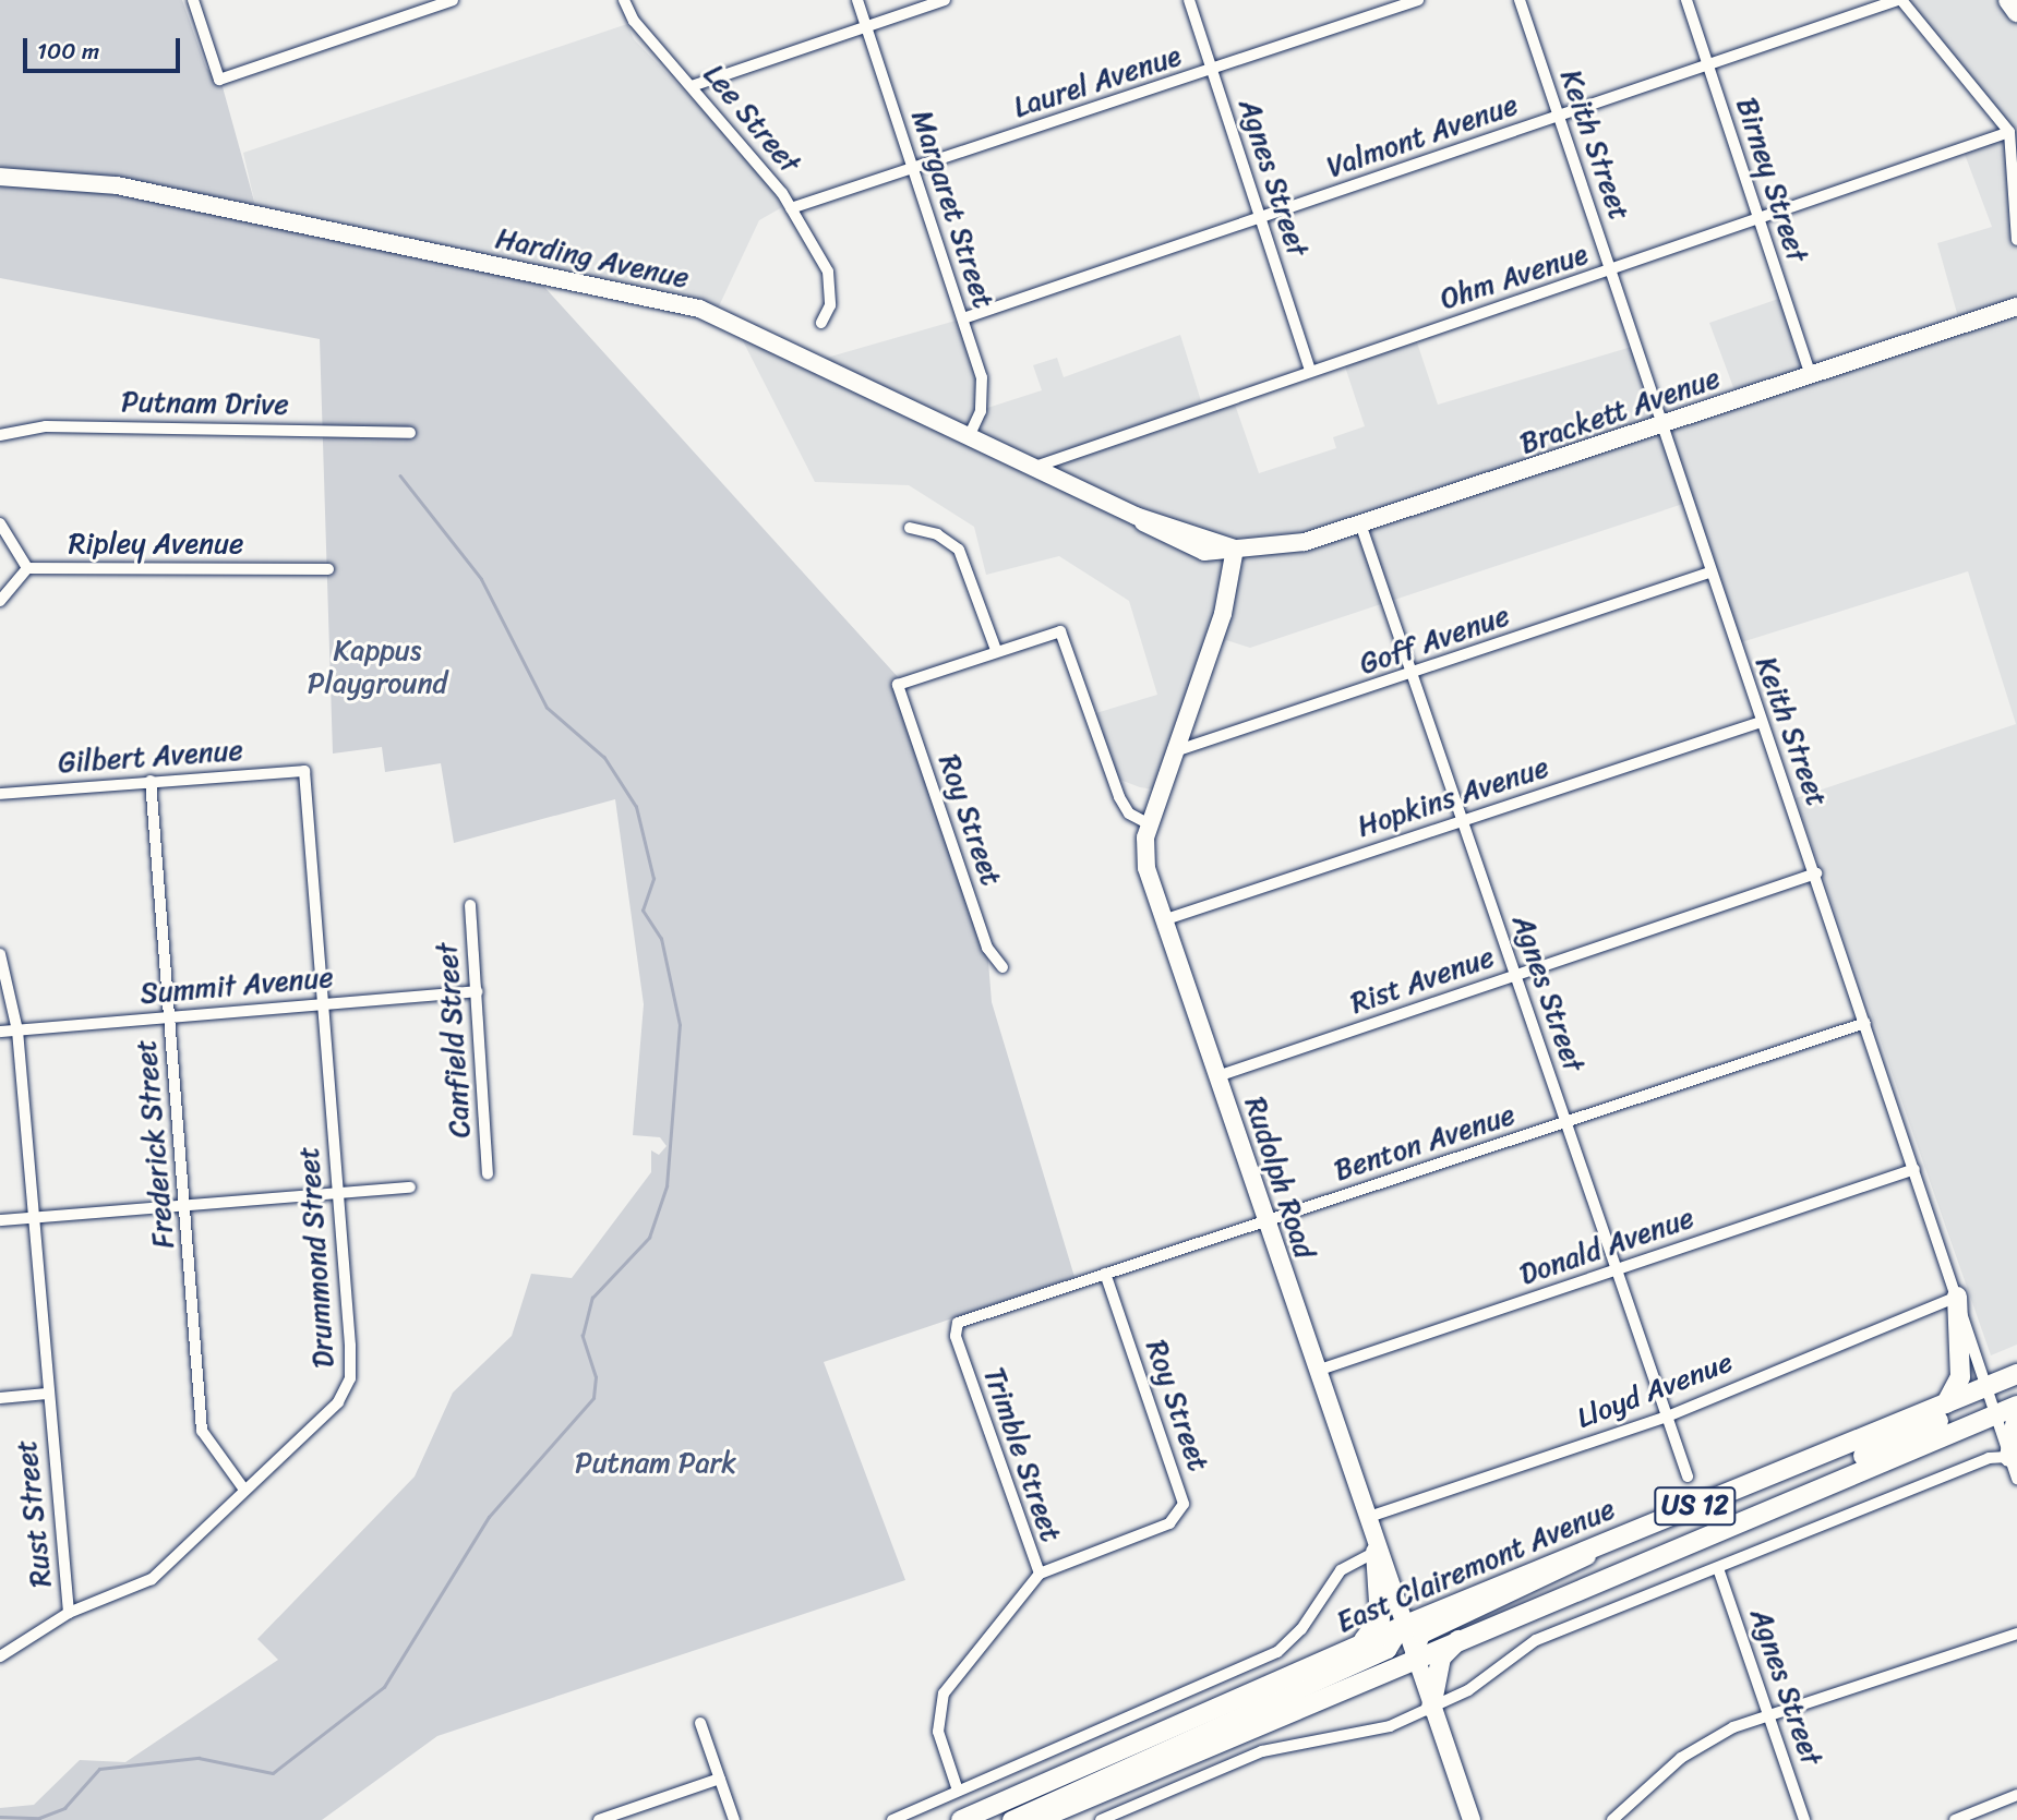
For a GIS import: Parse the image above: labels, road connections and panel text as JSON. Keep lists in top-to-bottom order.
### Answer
{
  "streets": {
    "main road": [
      "Harding Avenue",
      "Brackett Avenue",
      "Rudolph Road",
      "US 12",
      "East Clairemont Avenue"
    ],
    "street": [
      "Laurel Avenue",
      "Lee Street",
      "Valmont Avenue",
      "Keith Street",
      "Agnes Street",
      "Birney Street",
      "Margaret Street",
      "Ohm Avenue",
      "Putnam Drive",
      "Ripley Avenue",
      "Goff Avenue",
      "Gilbert Avenue",
      "Hopkins Avenue",
      "Roy Street",
      "Rist Avenue",
      "Summit Avenue",
      "Canfield Street",
      "Benton Avenue",
      "Frederick Street",
      "Donald Avenue",
      "Drummond Street",
      "Lloyd Avenue",
      "Trimble Street",
      "Rust Street"
    ]
  },
  "crossings": [
    ["Laurel Avenue", "Lee Street"],
    ["Laurel Avenue", "Agnes Street"],
    ["Laurel Avenue", "Margaret Street"],
    ["Valmont Avenue", "Keith Street"],
    ["Valmont Avenue", "Agnes Street"],
    ["Valmont Avenue", "Birney Street"],
    ["Valmont Avenue", "Margaret Street"],
    ["Keith Street", "Ohm Avenue"],
    ["Keith Street", "Brackett Avenue"],
    ["Keith Street", "Goff Avenue"],
    ["Keith Street", "Hopkins Avenue"],
    ["Keith Street", "Rist Avenue"],
    ["Keith Street", "Benton Avenue"],
    ["Keith Street", "Donald Avenue"],
    ["Keith Street", "Lloyd Avenue"],
    ["Keith Street", "East Clairemont Avenue"],
    ["Agnes Street", "Ohm Avenue"],
    ["Agnes Street", "Brackett Avenue"],
    ["Agnes Street", "Goff Avenue"],
    ["Agnes Street", "Hopkins Avenue"],
    ["Agnes Street", "Rist Avenue"],
    ["Agnes Street", "Benton Avenue"],
    ["Agnes Street", "Donald Avenue"],
    ["Agnes Street", "Lloyd Avenue"],
    ["Birney Street", "Ohm Avenue"],
    ["Birney Street", "Brackett Avenue"],
    ["Margaret Street", "Harding Avenue"],
    ["Harding Avenue", "Ohm Avenue"],
    ["Harding Avenue", "Brackett Avenue"],
    ["Harding Avenue", "Rudolph Road"],
    ["Brackett Avenue", "Rudolph Road"],
    ["Goff Avenue", "Rudolph Road"],
    ["Gilbert Avenue", "Frederick Street"],
    ["Gilbert Avenue", "Drummond Street"],
    ["Hopkins Avenue", "Rudolph Road"],
    ["Roy Street", "Benton Avenue"],
    ["Roy Street", "Trimble Street"],
    ["Rist Avenue", "Rudolph Road"],
    ["Summit Avenue", "Canfield Street"],
    ["Summit Avenue", "Frederick Street"],
    ["Summit Avenue", "Drummond Street"],
    ["Summit Avenue", "Rust Street"],
    ["Benton Avenue", "Rudolph Road"],
    ["Benton Avenue", "Trimble Street"],
    ["Frederick Street", "Drummond Street"],
    ["Rudolph Road", "Donald Avenue"],
    ["Rudolph Road", "Lloyd Avenue"],
    ["Rudolph Road", "East Clairemont Avenue"],
    ["Drummond Street", "Rust Street"]
  ],
  "parks": ["Kappus Playground", "Putnam Park"],
  "scale_bar": "100 m"
}
